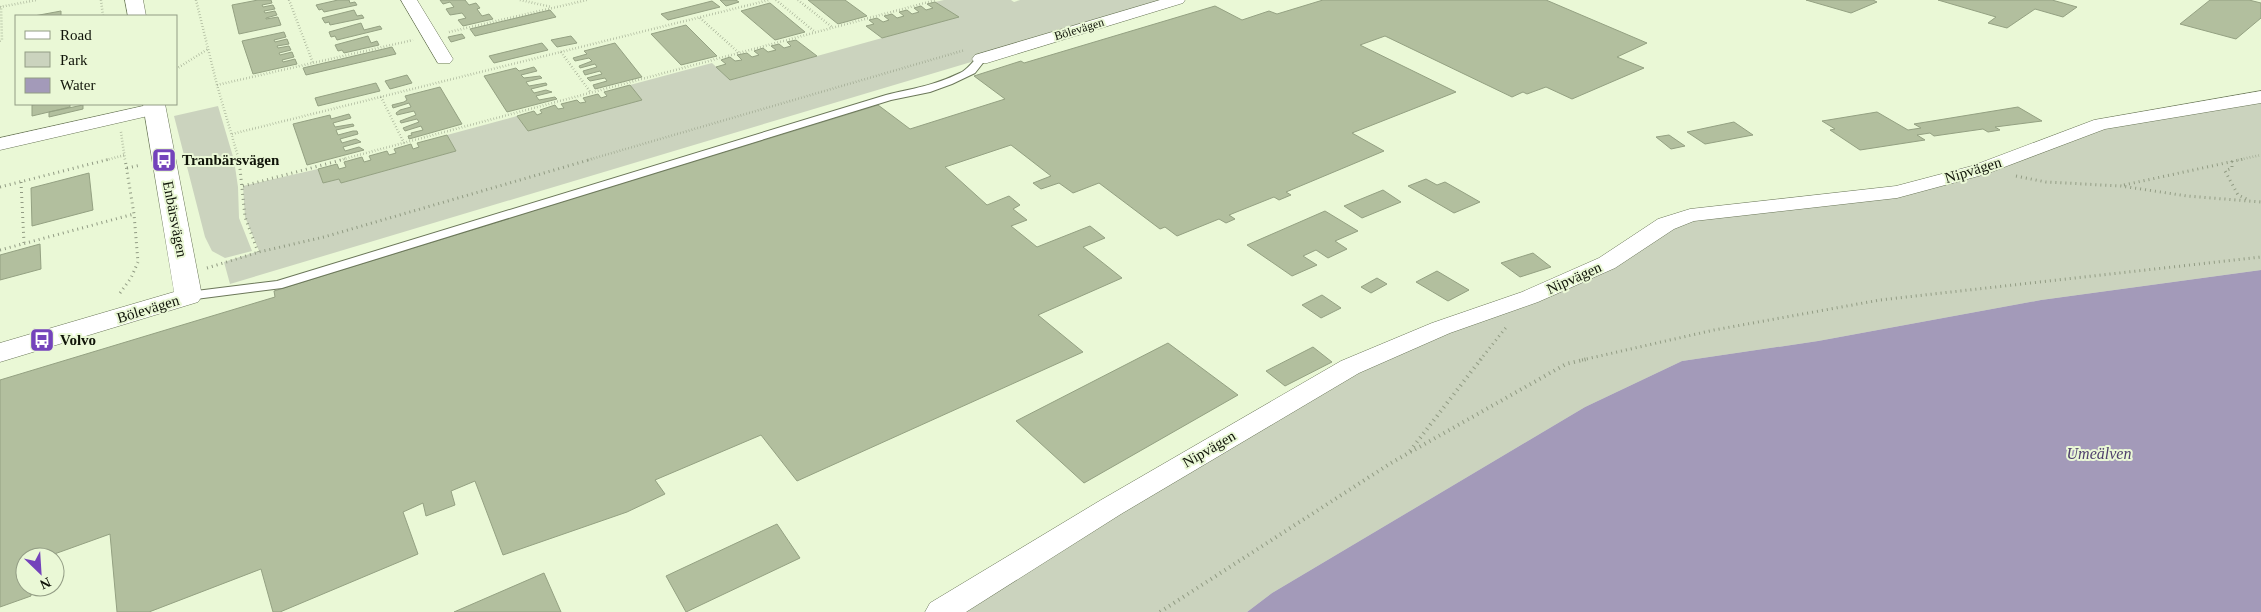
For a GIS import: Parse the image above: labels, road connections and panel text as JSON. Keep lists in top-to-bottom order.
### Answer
{
  "streets": {
    "street": ["Bölevägen", "Nipvägen", "Enbärsvägen"]
  },
  "crossings": [
    ["Bölevägen", "Enbärsvägen"]
  ],
  "water": ["Umeälven"],
  "places": {
    "bus stop": ["Tranbärsvägen", "Volvo"]
  },
  "legend": ["Road", "Park", "Water"],
  "north": "bottom right"
}
